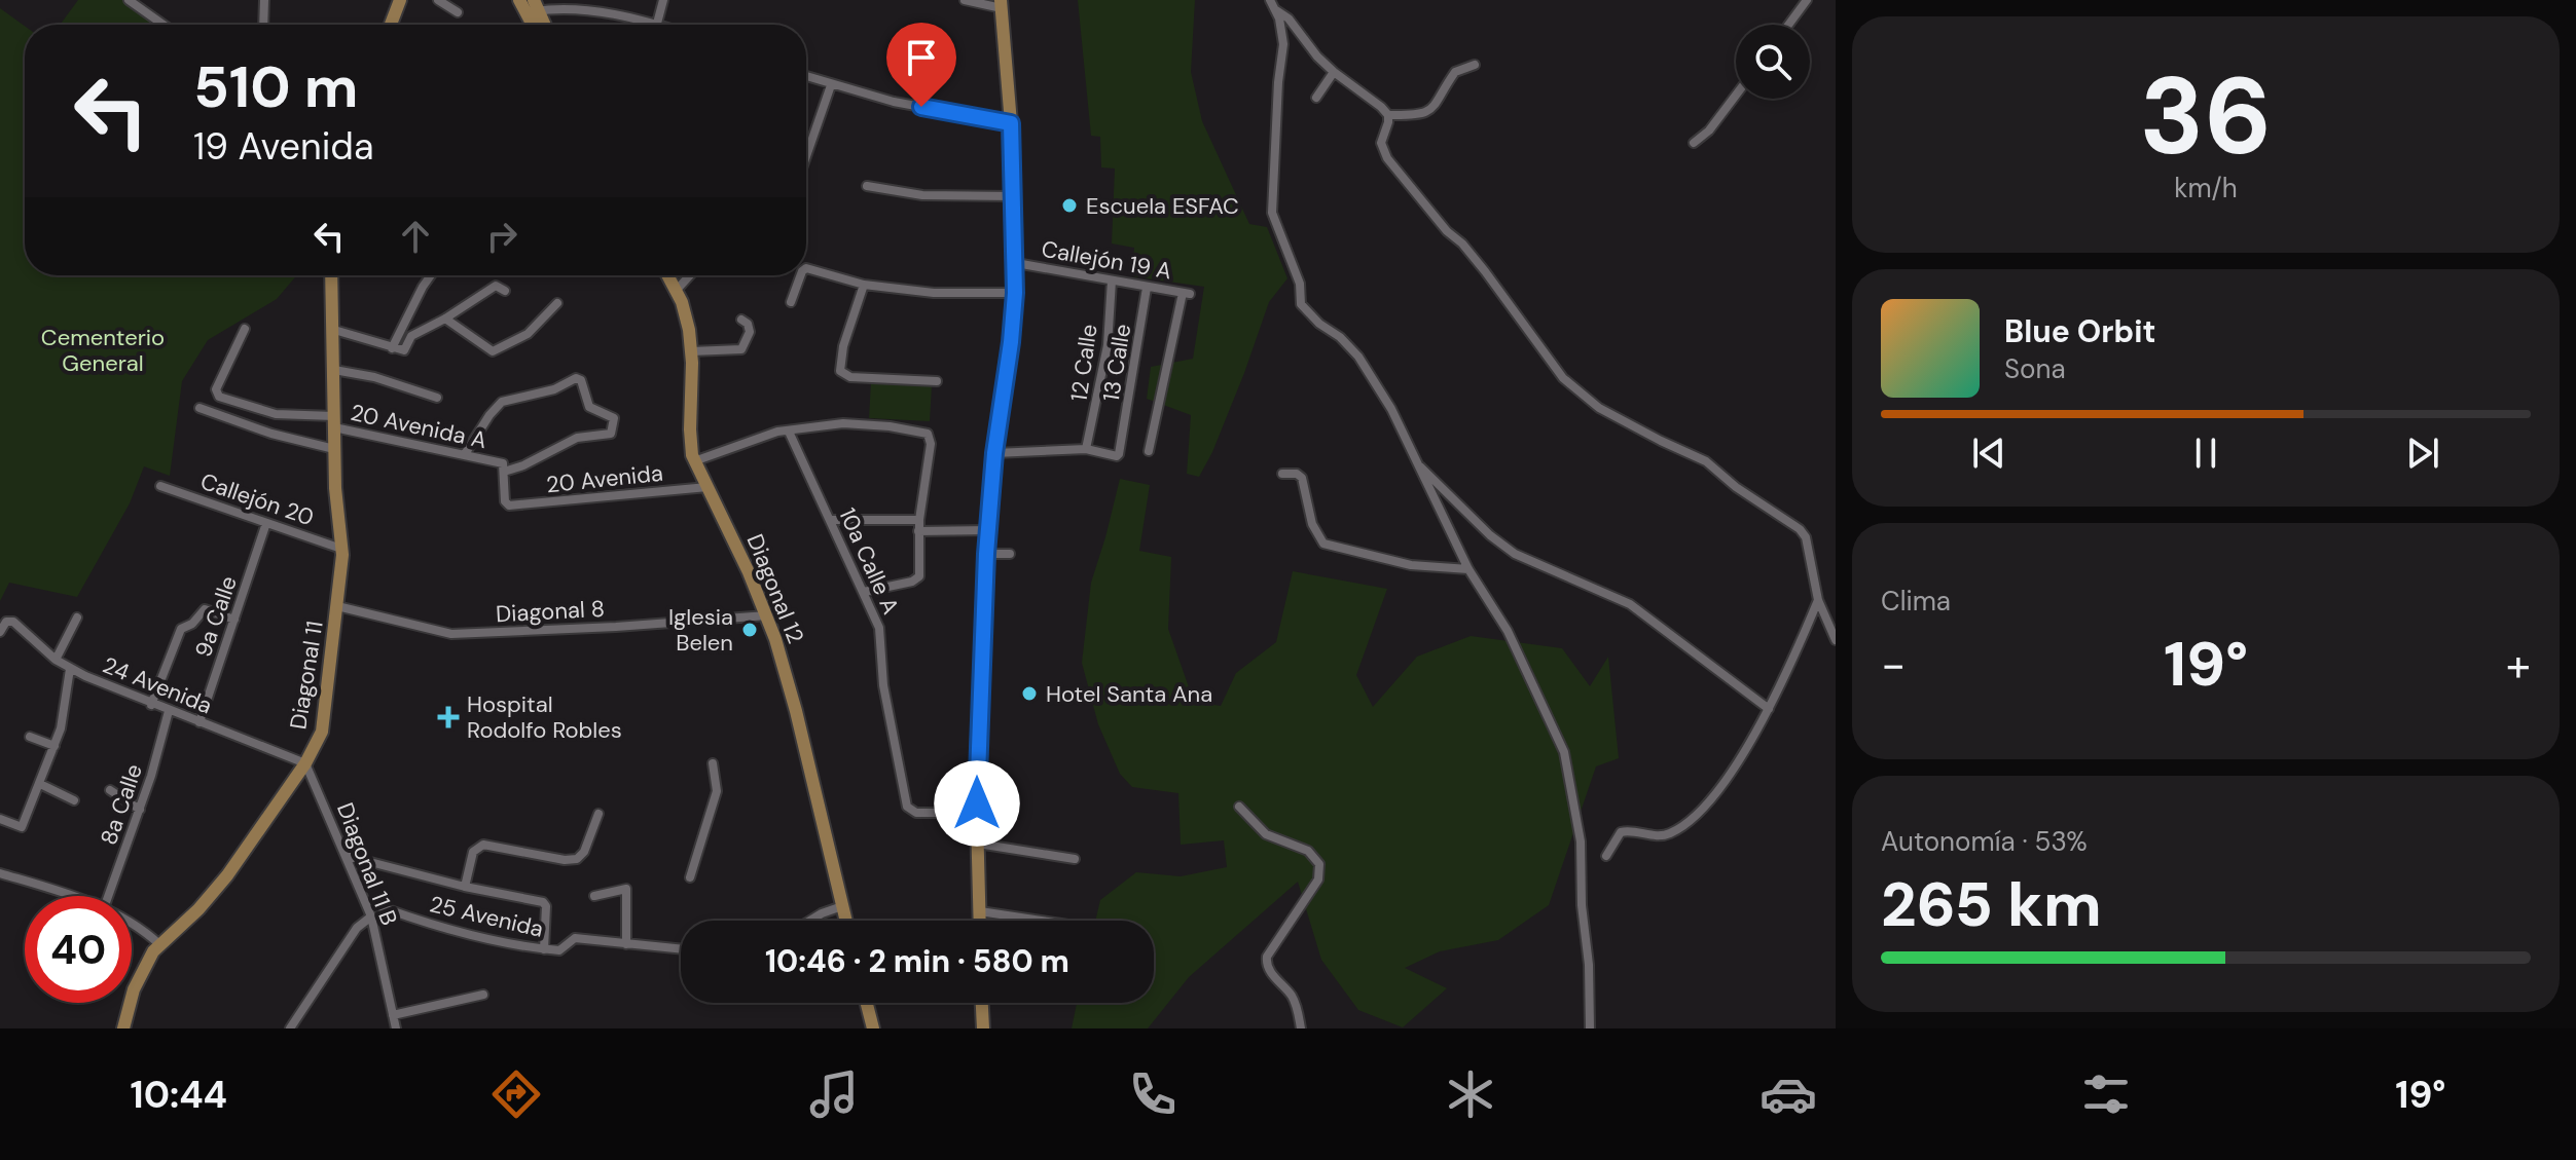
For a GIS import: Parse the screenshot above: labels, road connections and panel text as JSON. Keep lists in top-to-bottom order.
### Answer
{
  "streets": {
    "street": [
      "Callejón 19 A",
      "12 Calle",
      "13 Calle",
      "20 Avenida A",
      "20 Avenida",
      "Callejón 20",
      "10a Calle A",
      "Diagonal 12",
      "Diagonal 8",
      "9a Calle",
      "Diagonal 11",
      "24 Avenida",
      "8a Calle",
      "Diagonal 11 B",
      "25 Avenida"
    ]
  },
  "crossings": [
    ["Callejón 19 A", "12 Calle"],
    ["Callejón 19 A", "13 Calle"],
    ["12 Calle", "13 Calle"],
    ["20 Avenida A", "20 Avenida"],
    ["20 Avenida A", "Diagonal 11"],
    ["20 Avenida", "Diagonal 12"],
    ["Callejón 20", "9a Calle"],
    ["Callejón 20", "Diagonal 11"],
    ["Diagonal 12", "Diagonal 8"],
    ["Diagonal 8", "Diagonal 11"],
    ["9a Calle", "24 Avenida"],
    ["Diagonal 11", "24 Avenida"],
    ["Diagonal 11", "Diagonal 11 B"],
    ["24 Avenida", "8a Calle"],
    ["24 Avenida", "Diagonal 11 B"],
    ["Diagonal 11 B", "25 Avenida"]
  ],
  "parks": ["Cementerio General"],
  "places": {
    "other": ["Escuela ESFAC", "Iglesia Belen", "Hotel Santa Ana"],
    "health": ["Hospital Rodolfo Robles"]
  },
  "page": {
    "tile": [
      ["36", "km/h"],
      "Clima",
      ["Autonomía · 53%", "265 km"]
    ],
    "turn": ["510 m", "19 Avenida"],
    "song": ["Blue Orbit", "Sona"],
    "heat": ["−", "19°", "+"],
    "limit": "40",
    "trip": "10:46 · 2 min · 580 m",
    "tabs": ["10:44", "19°"]
  }
}
